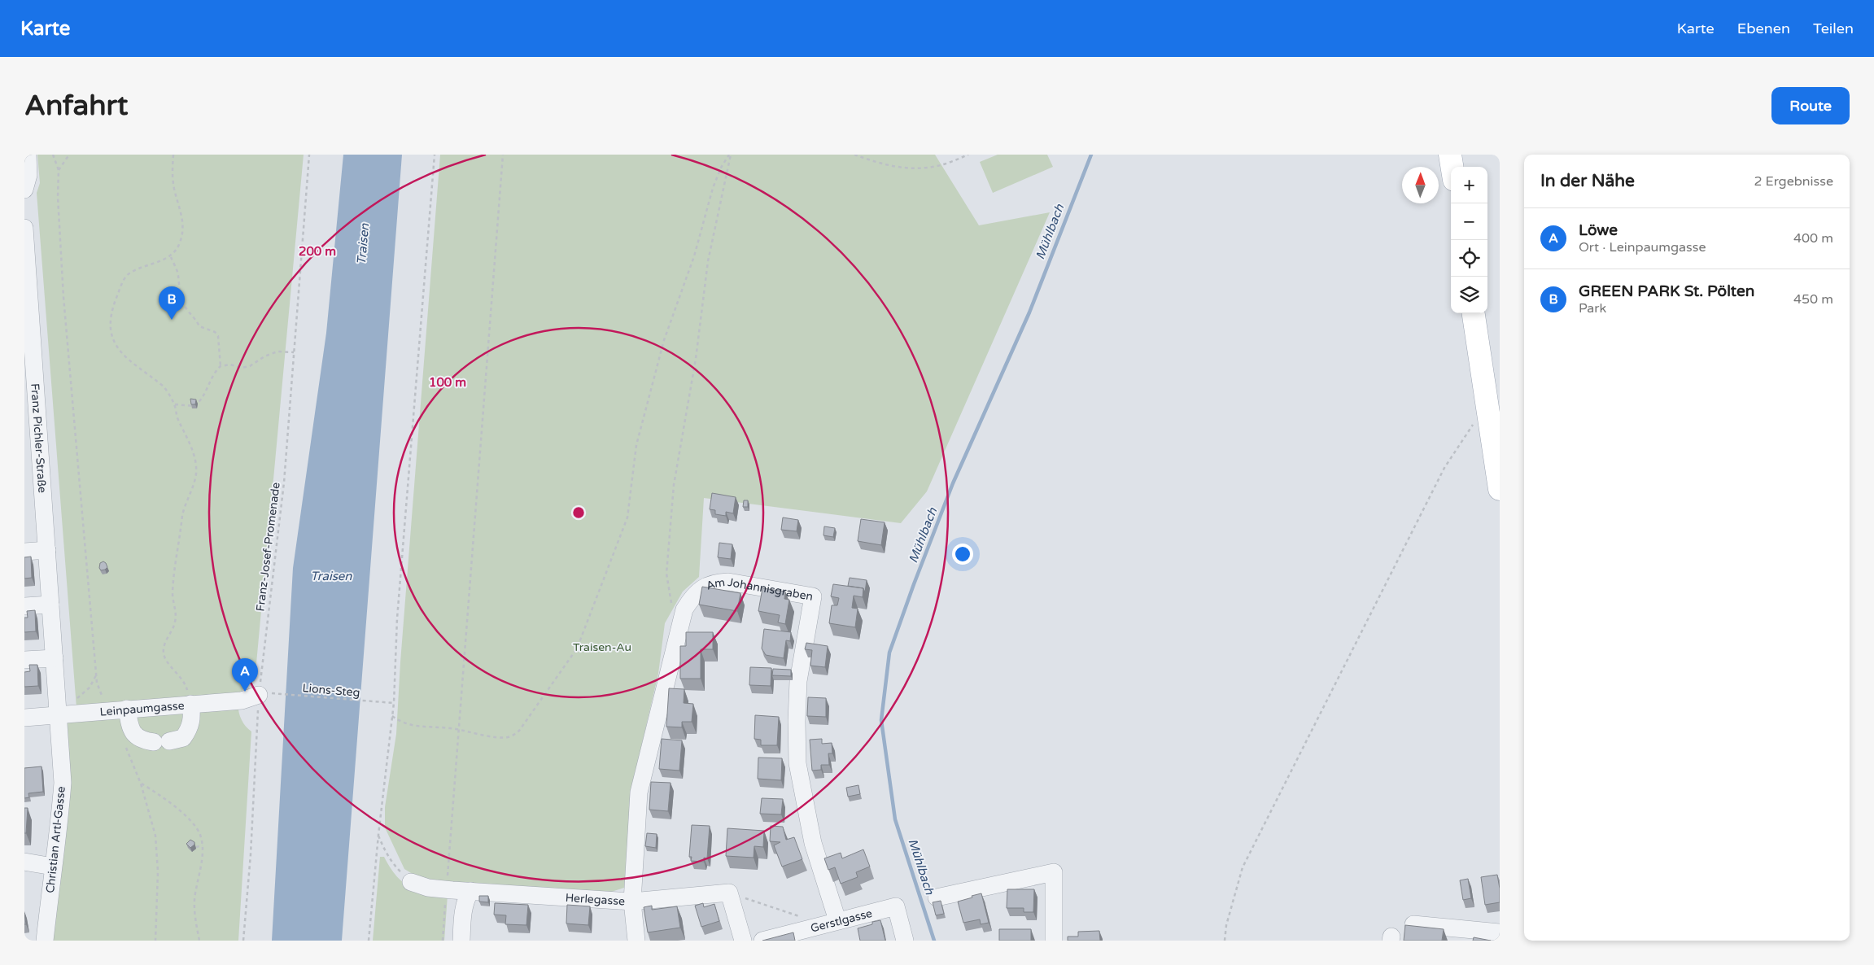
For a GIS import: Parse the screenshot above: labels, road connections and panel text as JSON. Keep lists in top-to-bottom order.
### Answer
{
  "streets": {
    "street": [
      "Franz Pichler-Straße",
      "Am Johannisgraben",
      "Leinpaumgasse",
      "Christian Artl-Gasse",
      "Herlegasse",
      "Gerstlgasse"
    ],
    "path": ["Franz-Josef-Promenade", "Lions-Steg"]
  },
  "crossings": [
    ["Franz Pichler-Straße", "Leinpaumgasse"],
    ["Franz Pichler-Straße", "Christian Artl-Gasse"],
    ["Franz-Josef-Promenade", "Lions-Steg"],
    ["Franz-Josef-Promenade", "Leinpaumgasse"],
    ["Am Johannisgraben", "Herlegasse"],
    ["Am Johannisgraben", "Gerstlgasse"],
    ["Lions-Steg", "Leinpaumgasse"],
    ["Leinpaumgasse", "Christian Artl-Gasse"]
  ],
  "water": ["Mühlbach", "Traisen"],
  "parks": ["Traisen-Au"],
  "north": "top",
  "page": {
    "header": "Karte",
    "nav": ["Karte", "Ebenen", "Teilen"],
    "buttons": "Route",
    "title": "Anfahrt",
    "heading": ["In der Nähe", "2 Ergebnisse"],
    "map_buttons": ["+", "−"],
    "list": [
      {
        "mark": "A",
        "name": "Löwe",
        "note": "Ort · Leinpaumgasse",
        "value": "400 m"
      },
      {
        "mark": "B",
        "name": "GREEN PARK St. Pölten",
        "note": "Park",
        "value": "450 m"
      }
    ],
    "pins": ["B", "A"]
  },
  "rings": ["200 m", "100 m"]
}
